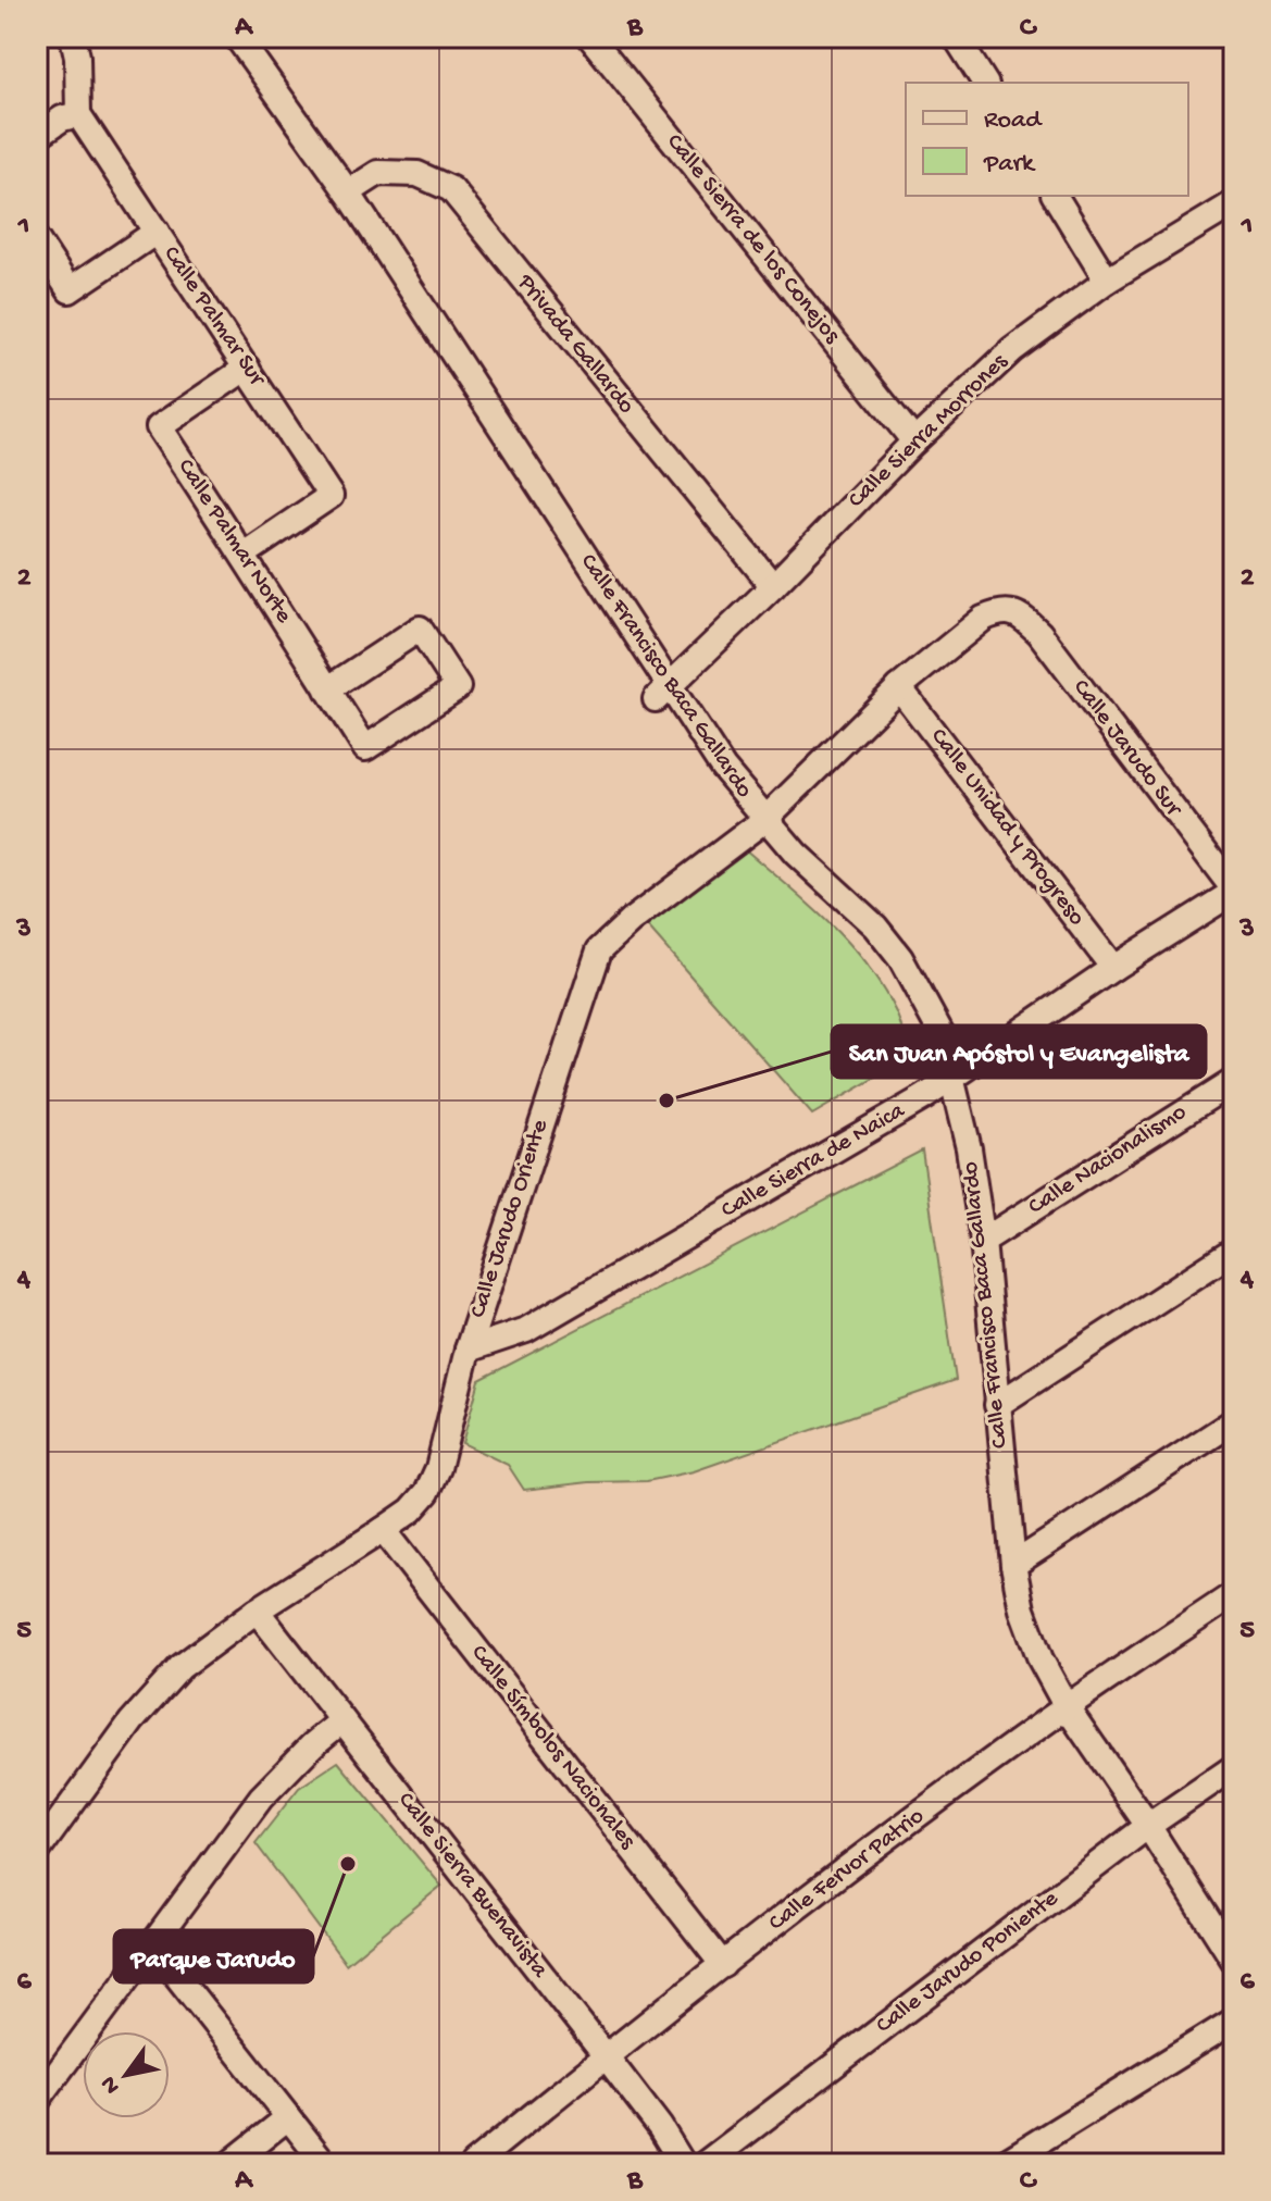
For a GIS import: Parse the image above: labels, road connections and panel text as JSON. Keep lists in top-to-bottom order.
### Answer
{
  "streets": {
    "street": [
      "Calle Sierra de los Conejos",
      "Calle Palmar Sur",
      "Privada Gallardo",
      "Calle Sierra Morrones",
      "Calle Palmar Norte",
      "Calle Francisco Baca Gallardo",
      "Calle Jarudo Sur",
      "Calle Unidad y Progreso",
      "Calle Nacionalismo",
      "Calle Sierra de Naica",
      "Calle Jarudo Oriente",
      "Calle Símbolos Nacionales",
      "Calle Fervor Patrio",
      "Calle Sierra Buenavista",
      "Calle Jarudo Poniente"
    ]
  },
  "crossings": [
    ["Calle Sierra de los Conejos", "Calle Sierra Morrones"],
    ["Calle Palmar Sur", "Calle Palmar Norte"],
    ["Privada Gallardo", "Calle Sierra Morrones"],
    ["Privada Gallardo", "Calle Francisco Baca Gallardo"],
    ["Calle Sierra Morrones", "Calle Francisco Baca Gallardo"],
    ["Calle Francisco Baca Gallardo", "Calle Nacionalismo"],
    ["Calle Francisco Baca Gallardo", "Calle Sierra de Naica"],
    ["Calle Francisco Baca Gallardo", "Calle Jarudo Oriente"],
    ["Calle Francisco Baca Gallardo", "Calle Fervor Patrio"],
    ["Calle Francisco Baca Gallardo", "Calle Jarudo Poniente"],
    ["Calle Jarudo Sur", "Calle Sierra de Naica"],
    ["Calle Jarudo Sur", "Calle Jarudo Oriente"],
    ["Calle Unidad y Progreso", "Calle Sierra de Naica"],
    ["Calle Unidad y Progreso", "Calle Jarudo Oriente"],
    ["Calle Sierra de Naica", "Calle Jarudo Oriente"],
    ["Calle Jarudo Oriente", "Calle Símbolos Nacionales"],
    ["Calle Jarudo Oriente", "Calle Sierra Buenavista"],
    ["Calle Símbolos Nacionales", "Calle Fervor Patrio"],
    ["Calle Fervor Patrio", "Calle Sierra Buenavista"]
  ],
  "places": ["San Juan Apóstol y Evangelista", "Parque Jarudo"],
  "legend": ["Road", "Park"],
  "north": "bottom left",
  "grid": {
    "columns": ["A", "B", "C"],
    "rows": [
      "1",
      "2",
      "3",
      "4",
      "5",
      "6"
    ]
  }
}
